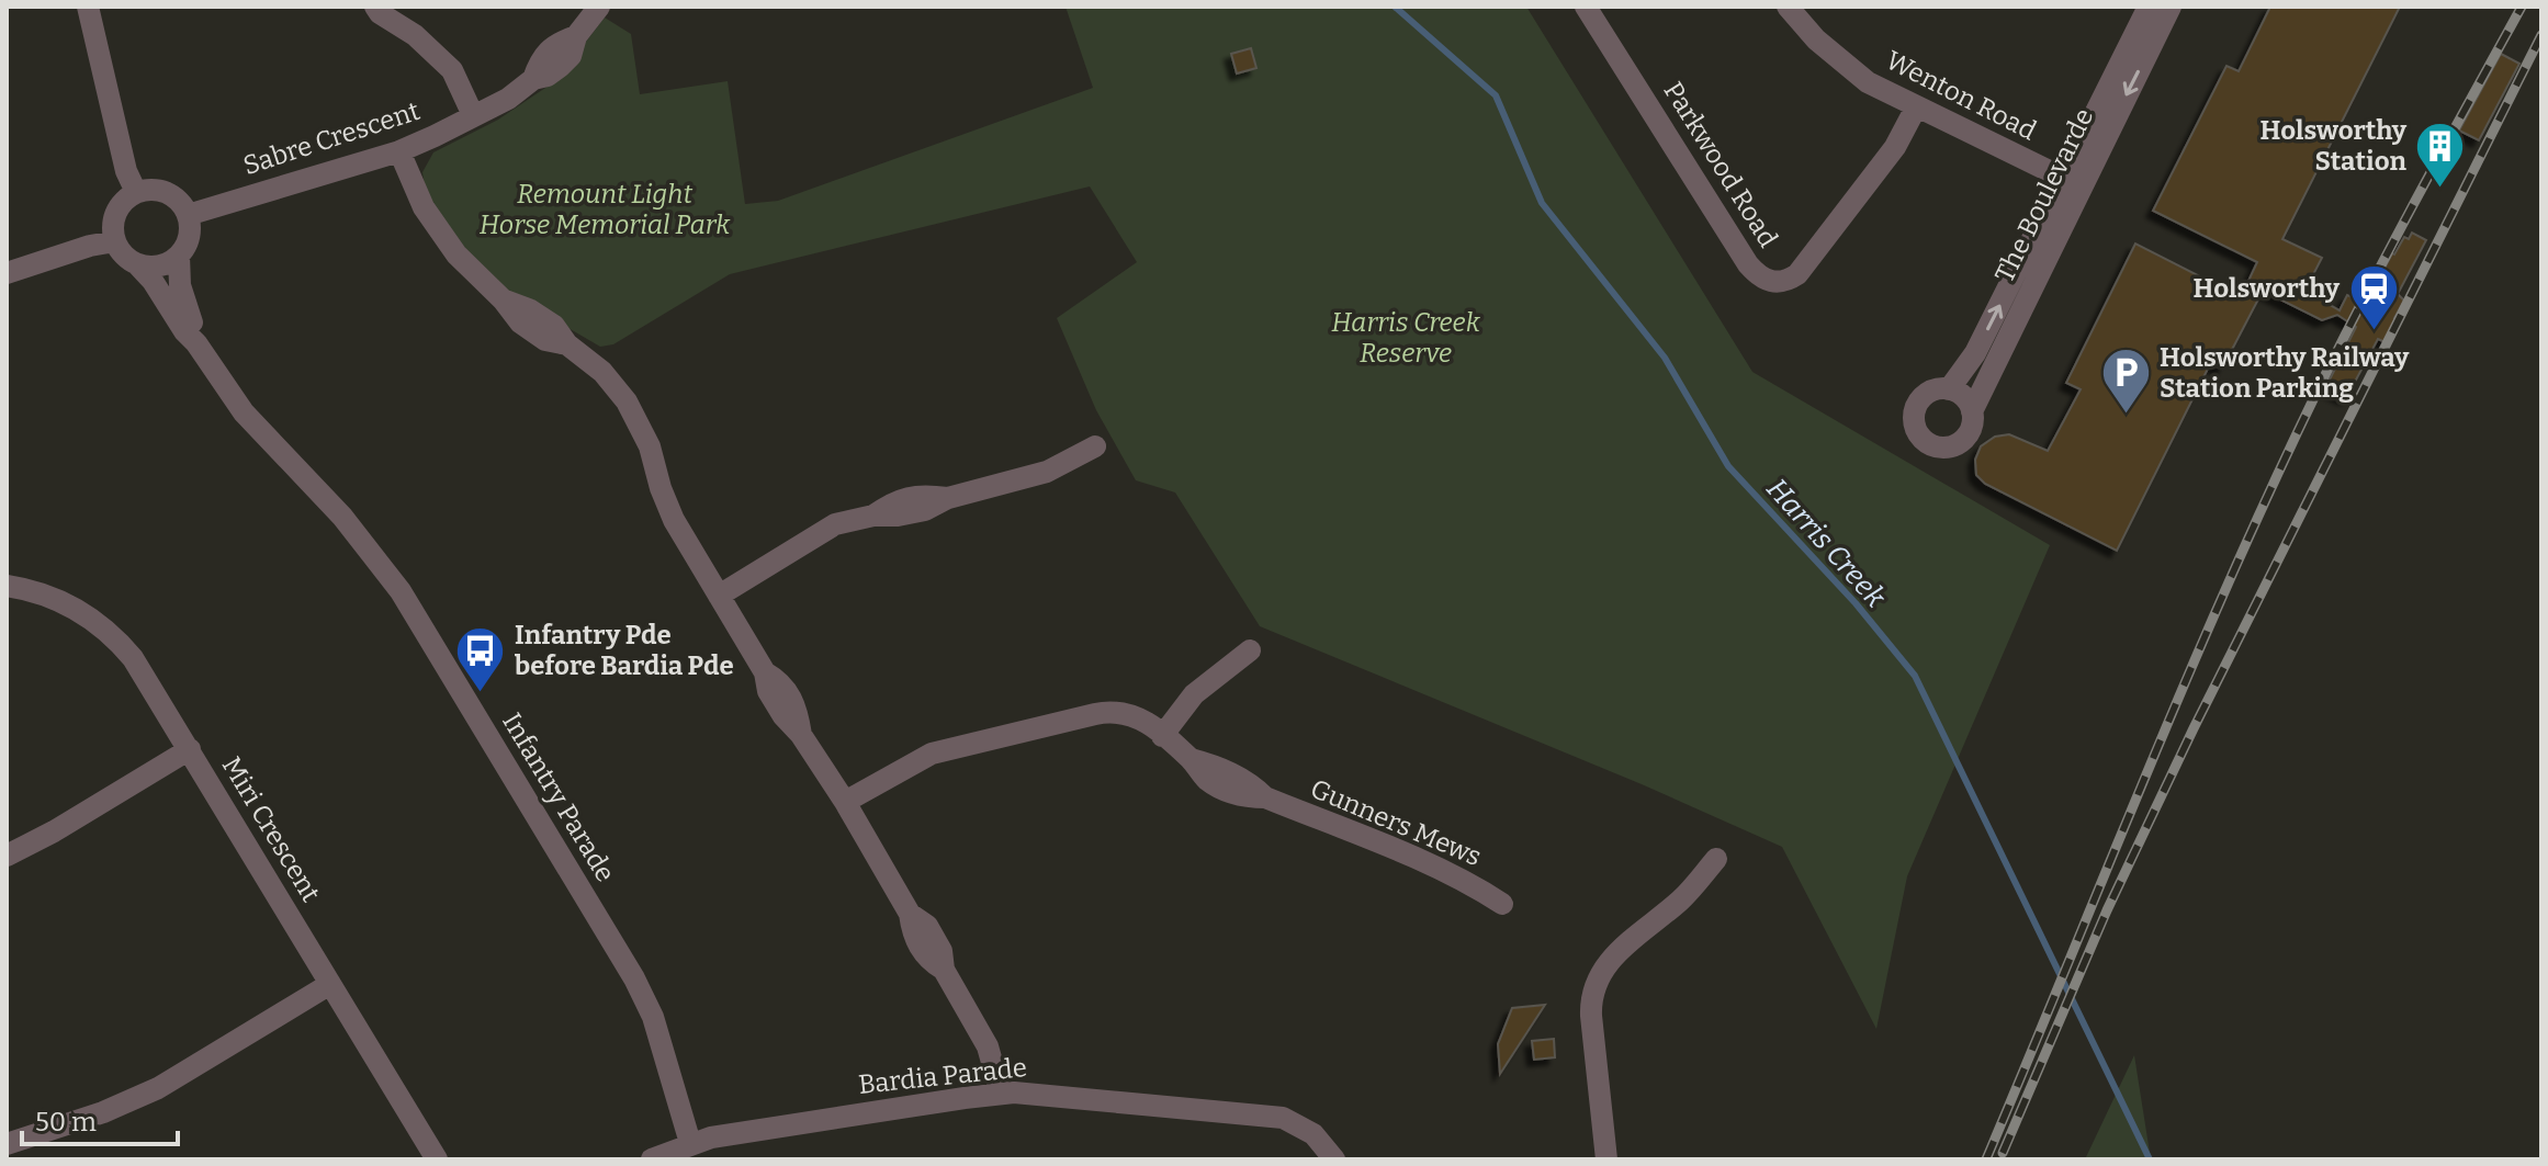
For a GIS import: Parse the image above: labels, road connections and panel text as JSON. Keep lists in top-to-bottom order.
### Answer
{
  "streets": {
    "street": [
      "Wenton Road",
      "Sabre Crescent",
      "Parkwood Road",
      "The Boulevarde",
      "Infantry Parade",
      "Gunners Mews",
      "Miri Crescent",
      "Bardia Parade"
    ]
  },
  "crossings": [
    ["Wenton Road", "Parkwood Road"],
    ["Wenton Road", "The Boulevarde"],
    ["Sabre Crescent", "Infantry Parade"],
    ["Infantry Parade", "Bardia Parade"]
  ],
  "water": ["Harris Creek"],
  "parks": ["Remount Light Horse Memorial Park", "Harris Creek Reserve"],
  "places": {
    "building": ["Holsworthy Station"],
    "station": ["Holsworthy"],
    "parking": ["Holsworthy Railway Station Parking"],
    "bus stop": ["Infantry Pde before Bardia Pde"]
  },
  "scale_bar": "50 m"
}
